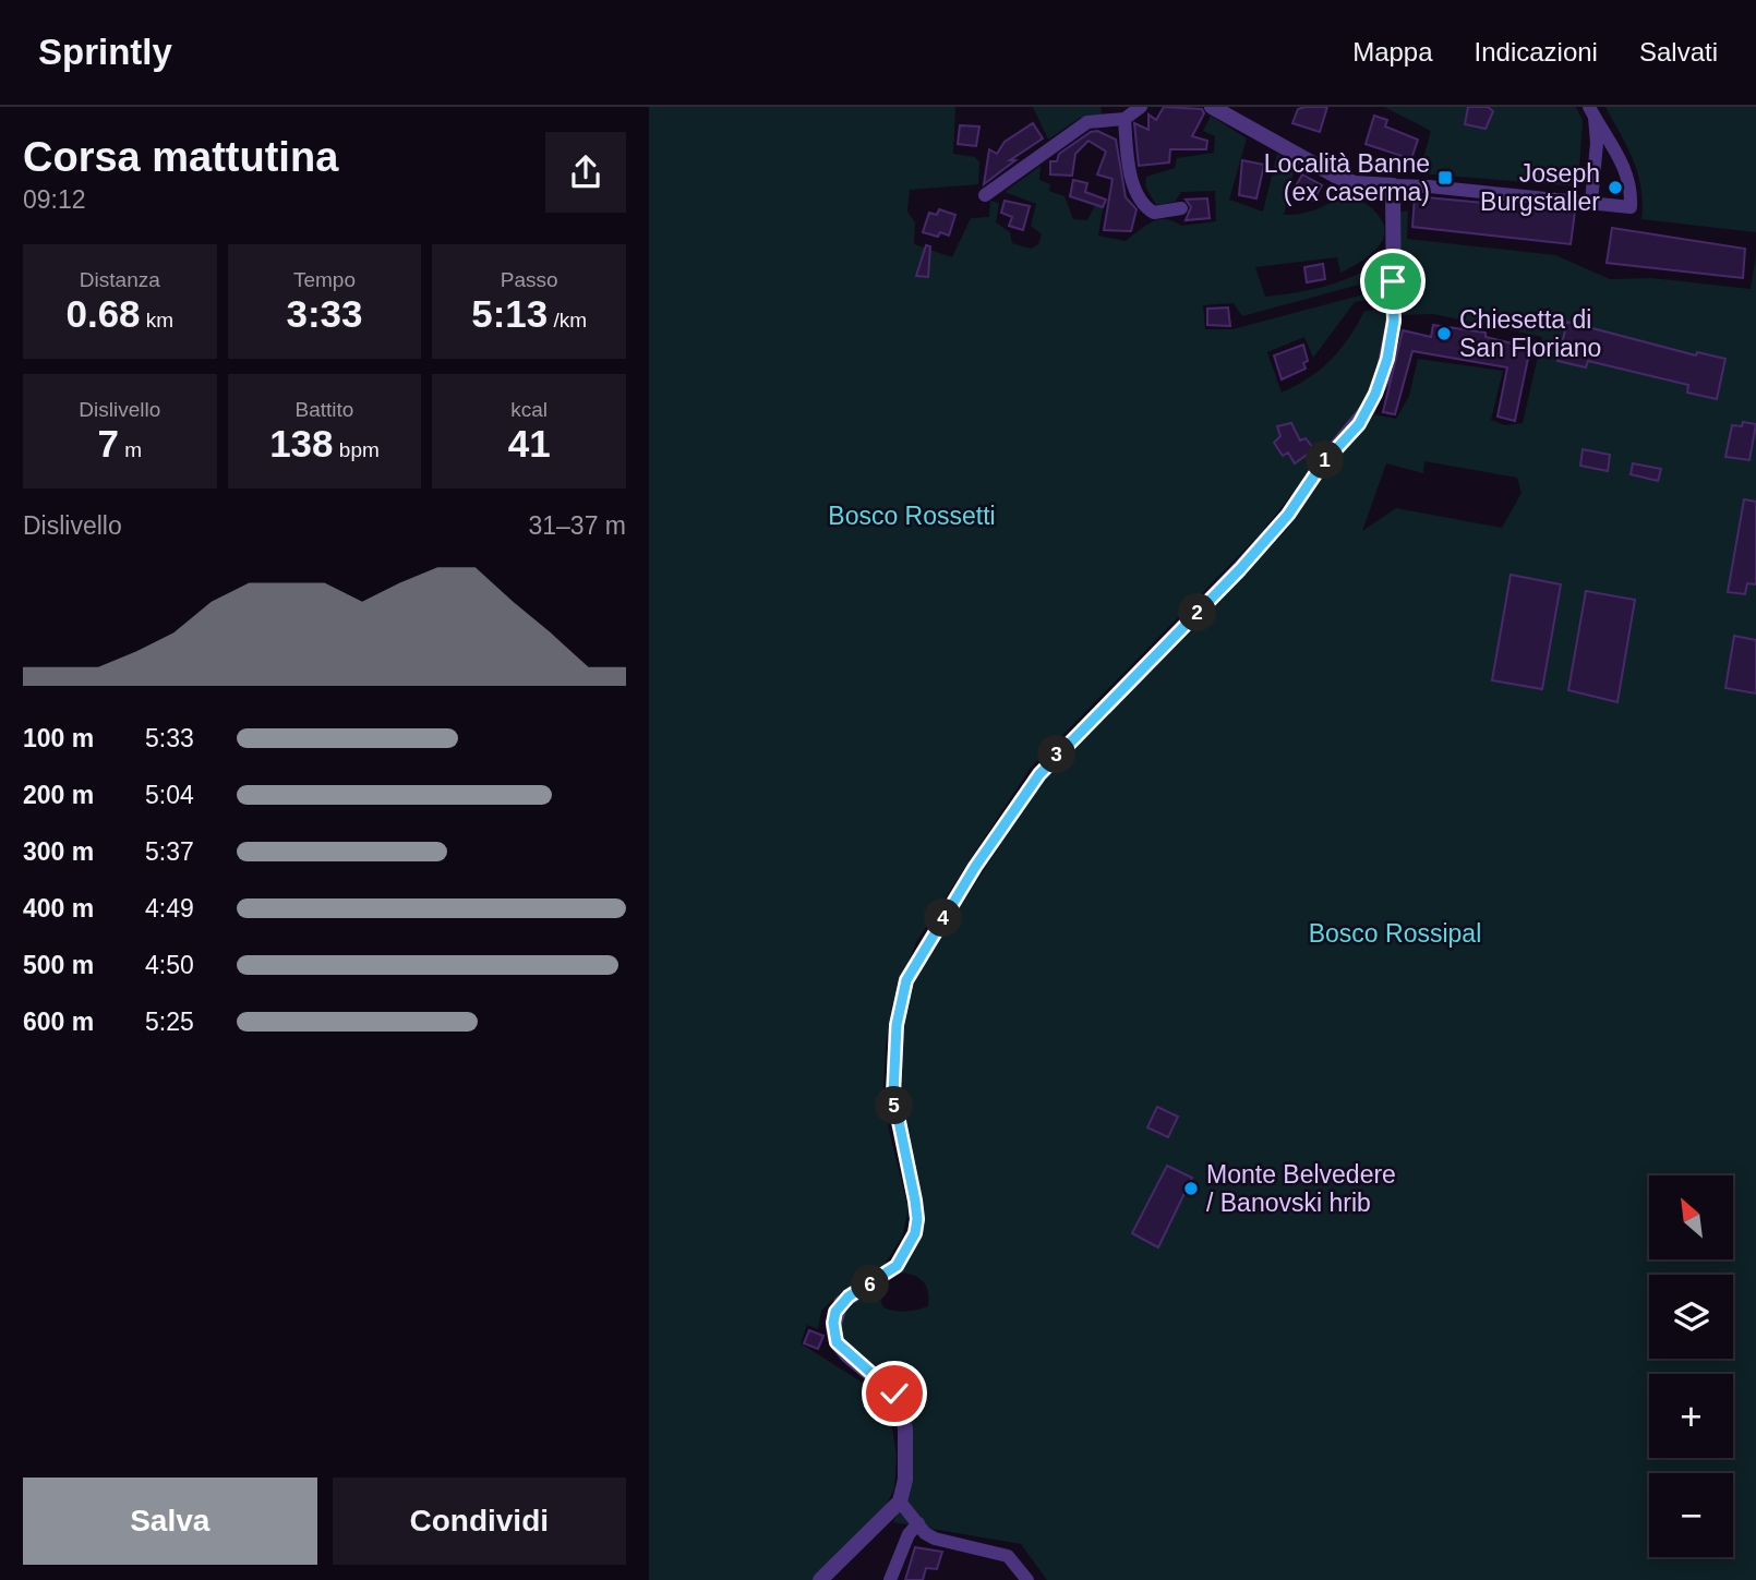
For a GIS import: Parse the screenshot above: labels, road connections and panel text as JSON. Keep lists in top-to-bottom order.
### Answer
{
  "parks": ["Bosco Rossetti", "Bosco Rossipal"],
  "places": {
    "transit": ["Località Banne (ex caserma)"],
    "other": ["Joseph Burgstaller", "Chiesetta di San Floriano", "Monte Belvedere / Banovski hrib"]
  },
  "north": "top left",
  "page": {
    "header": "Sprintly",
    "nav": ["Mappa", "Indicazioni", "Salvati"],
    "heading": ["Corsa mattutina", "09:12"],
    "stats": [
      ["Distanza", "0.68 km"],
      ["Tempo", "3:33"],
      ["Passo", "5:13 /km"],
      ["Dislivello", "7 m"],
      ["Battito", "138 bpm"],
      ["kcal", "41"]
    ],
    "pins": [
      "1",
      "2",
      "3",
      "4",
      "5",
      "6"
    ],
    "chart": ["Dislivello", "31–37 m"],
    "list": [
      {
        "name": "100 m",
        "note": "5:33"
      },
      {
        "name": "200 m",
        "note": "5:04"
      },
      {
        "name": "300 m",
        "note": "5:37"
      },
      {
        "name": "400 m",
        "note": "4:49"
      },
      {
        "name": "500 m",
        "note": "4:50"
      },
      {
        "name": "600 m",
        "note": "5:25"
      }
    ],
    "map_buttons": ["+", "−"],
    "buttons": ["Salva", "Condividi"]
  }
}
